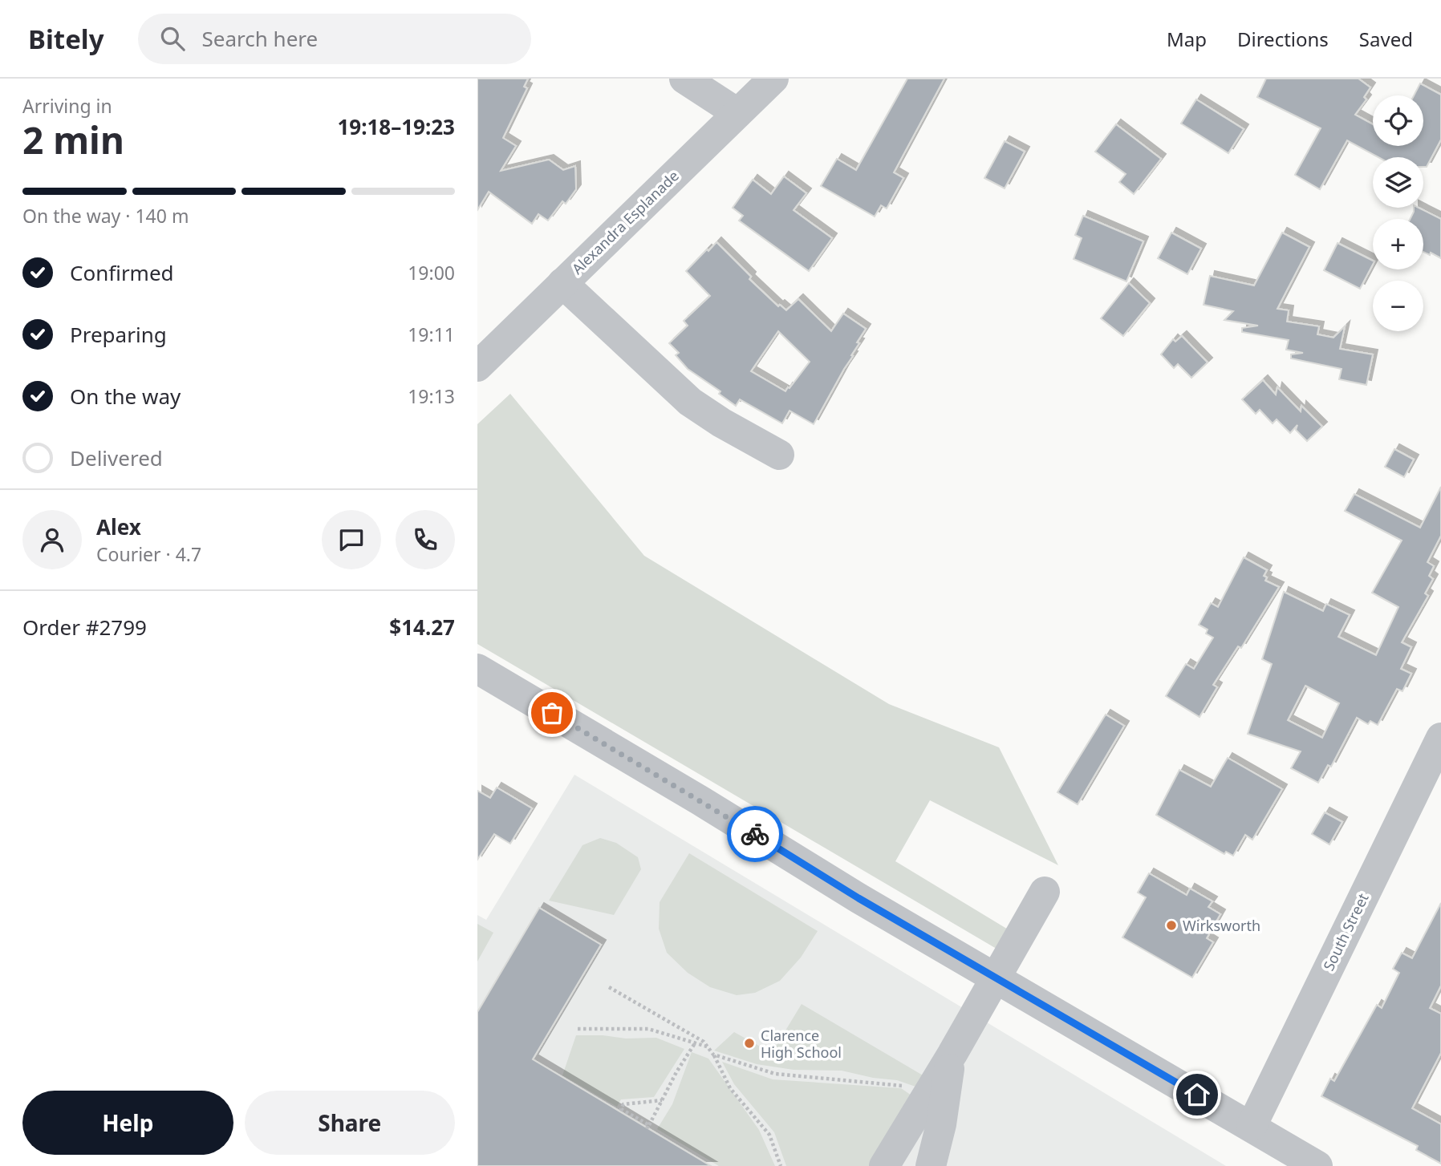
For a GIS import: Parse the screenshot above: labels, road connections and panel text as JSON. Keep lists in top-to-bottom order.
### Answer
{
  "streets": {
    "street": ["Alexandra Esplanade", "South Street"]
  },
  "places": ["Wirksworth", "Clarence High School"],
  "page": {
    "header": "Bitely",
    "search": "Search here",
    "nav": ["Map", "Directions", "Saved"],
    "heading": ["2 min", "Arriving in", "19:18–19:23"],
    "panel": [
      "Alex",
      "Courier · 4.7",
      "Order #2799",
      "$14.27"
    ],
    "map_buttons": ["+", "−"],
    "bar": "On the way · 140 m",
    "list": [
      ["Confirmed", "19:00"],
      ["Preparing", "19:11"],
      ["On the way", "19:13"],
      "Delivered"
    ],
    "buttons": ["Help", "Share"]
  }
}
